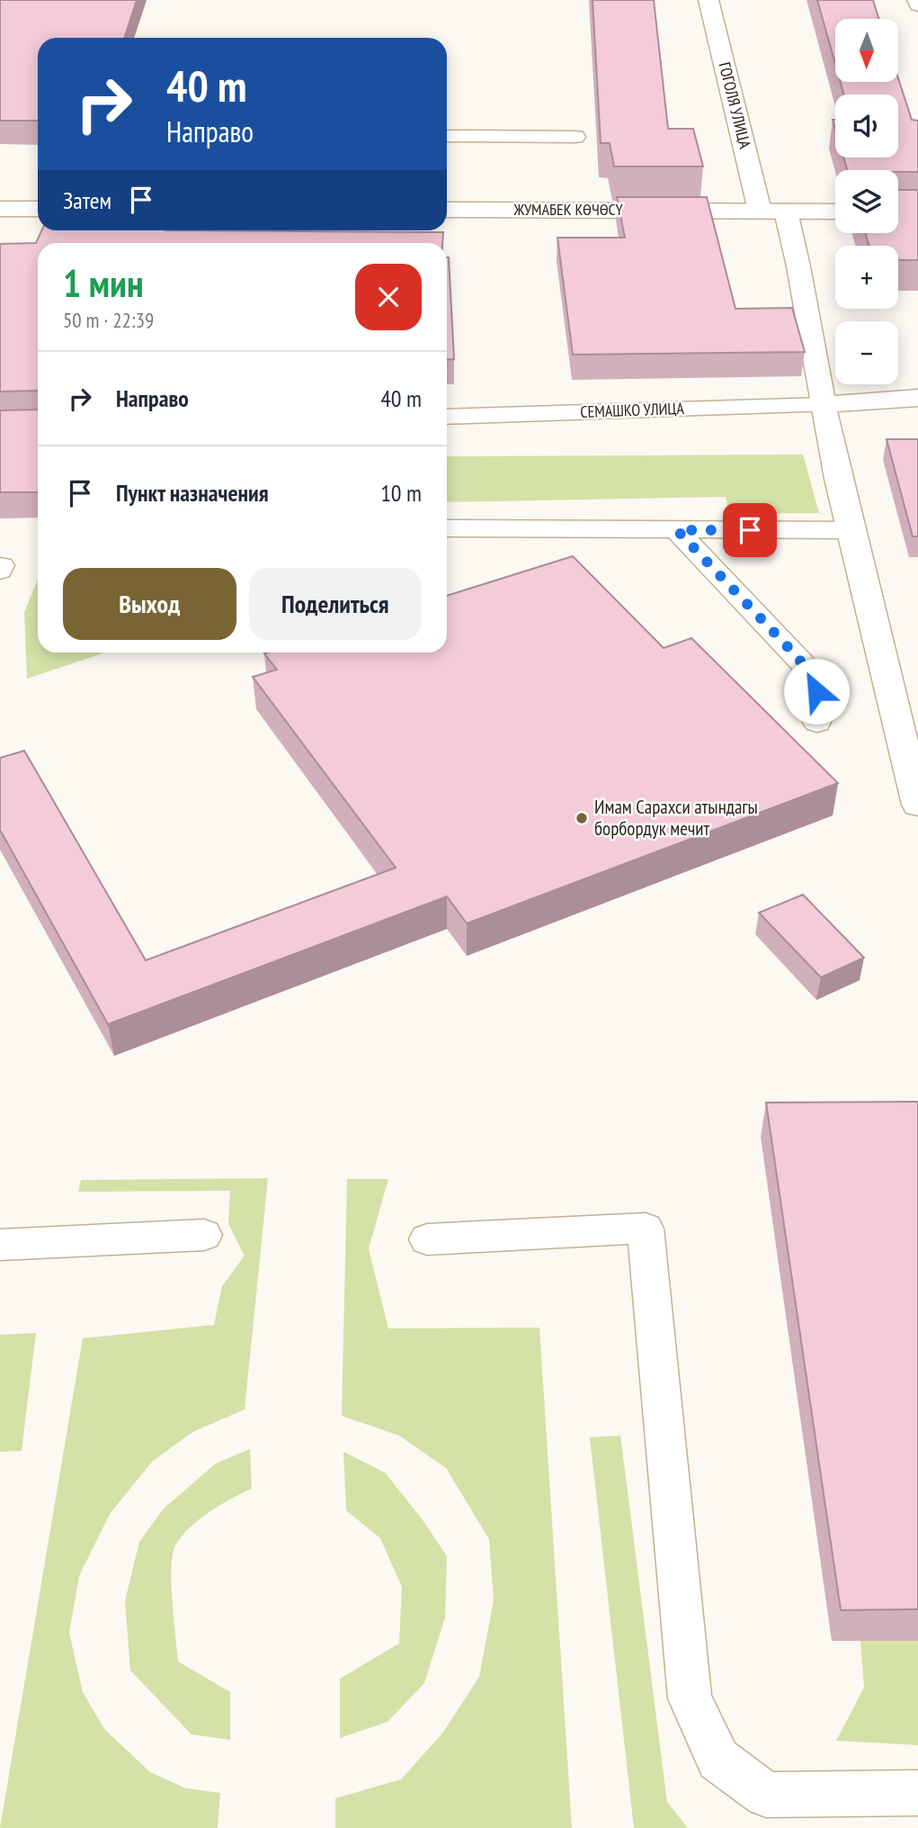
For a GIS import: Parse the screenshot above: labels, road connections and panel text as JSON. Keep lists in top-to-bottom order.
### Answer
{
  "streets": {
    "street": ["ГОГОЛЯ УЛИЦА", "ЖУМАБЕК КӨЧӨСҮ"],
    "lane": ["СЕМАШКО УЛИЦА"]
  },
  "crossings": [
    ["ГОГОЛЯ УЛИЦА", "ЖУМАБЕК КӨЧӨСҮ"]
  ],
  "places": ["Имам Сарахси атындагы борбордук мечит"],
  "north": "bottom",
  "page": {
    "map_buttons": ["+", "−"],
    "turn": ["40 m", "Направо"],
    "then": "Затем",
    "heading": ["1 мин", "50 m · 22:39"],
    "list": [
      {
        "name": "Направо",
        "value": "40 m"
      },
      {
        "name": "Пункт назначения",
        "value": "10 m"
      }
    ],
    "buttons": ["Выход", "Поделиться"]
  }
}
